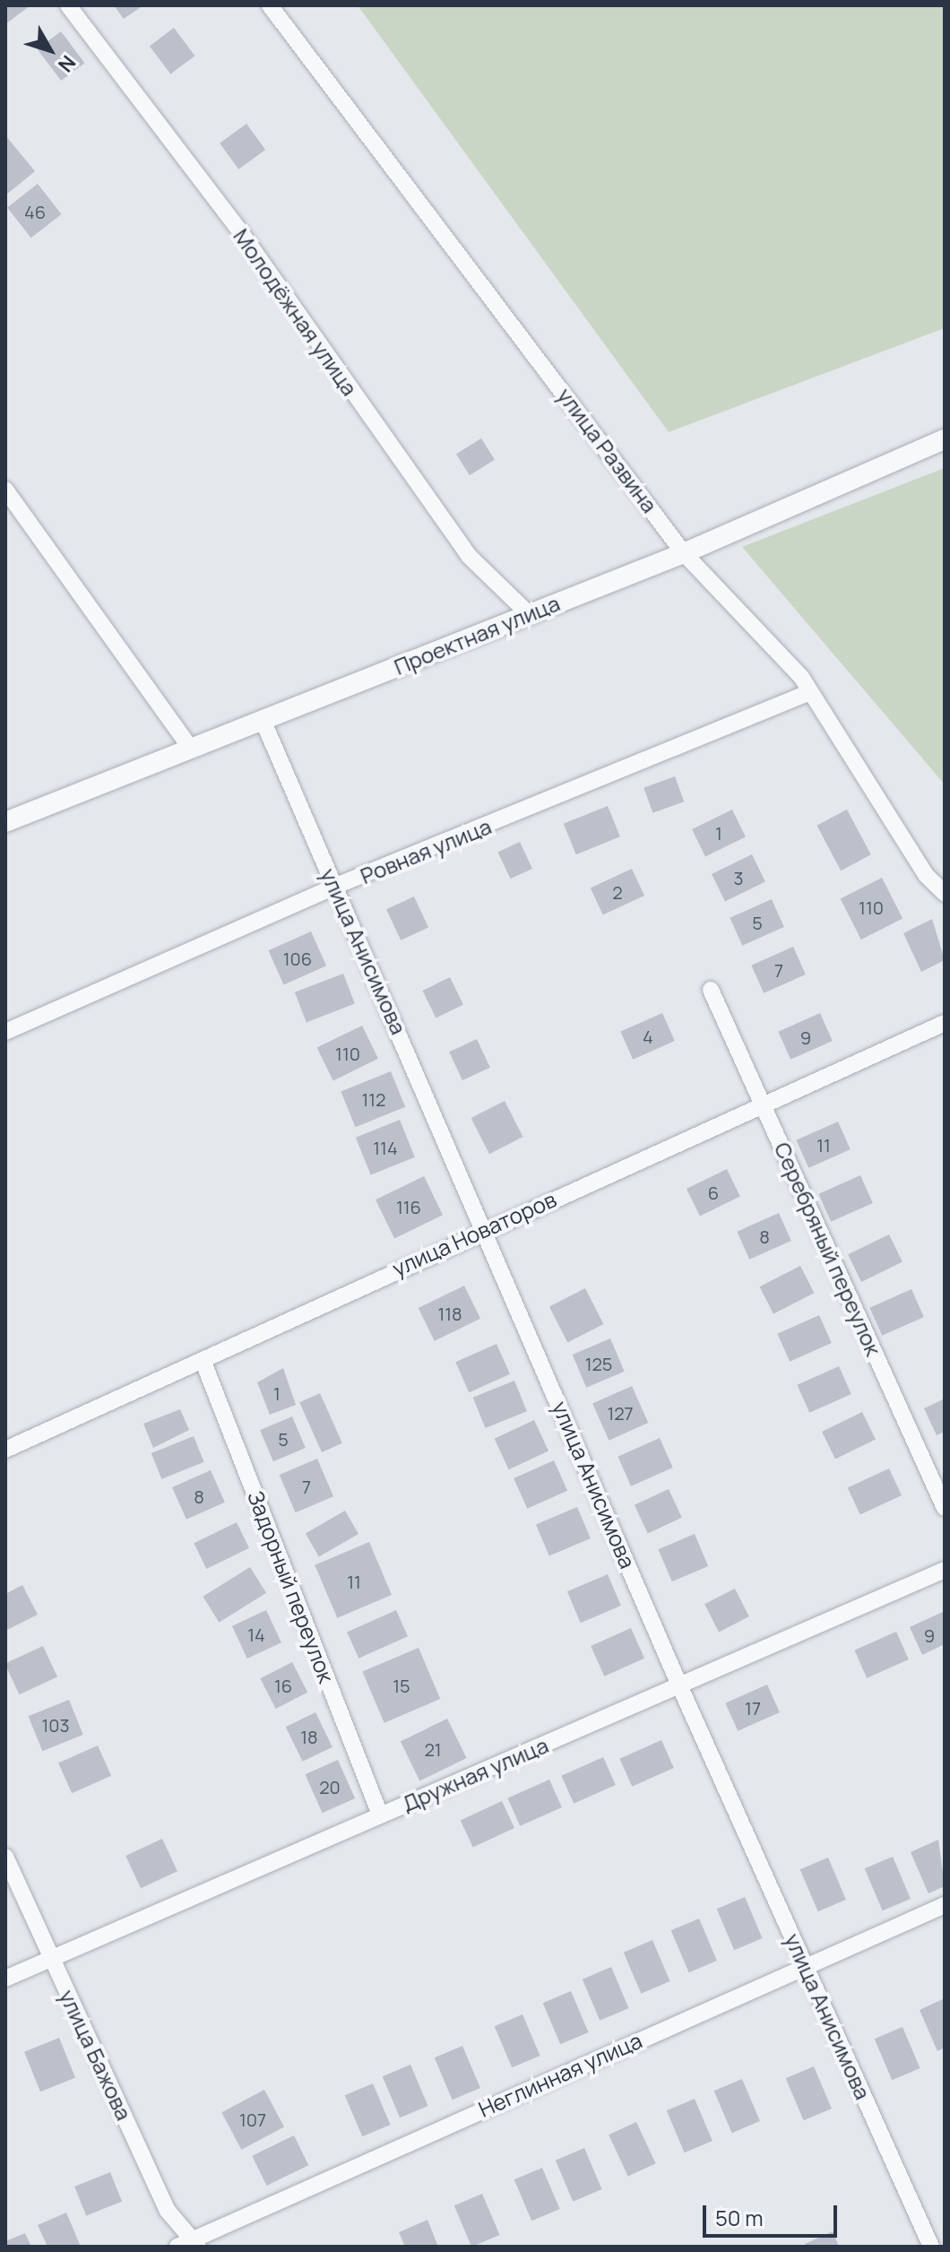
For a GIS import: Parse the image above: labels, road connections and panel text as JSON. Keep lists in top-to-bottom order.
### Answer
{
  "streets": {
    "street": [
      "Молодёжная улица",
      "улица Развина",
      "Проектная улица",
      "Ровная улица",
      "улица Анисимова",
      "улица Новаторов",
      "Серебряный переулок",
      "Задорный переулок",
      "Дружная улица",
      "улица Бажова",
      "Неглинная улица"
    ]
  },
  "crossings": [
    ["Молодёжная улица", "Проектная улица"],
    ["улица Развина", "Проектная улица"],
    ["улица Развина", "Ровная улица"],
    ["Проектная улица", "улица Анисимова"],
    ["Ровная улица", "улица Анисимова"],
    ["улица Анисимова", "улица Новаторов"],
    ["улица Анисимова", "Дружная улица"],
    ["улица Анисимова", "Неглинная улица"],
    ["улица Новаторов", "Серебряный переулок"],
    ["улица Новаторов", "Задорный переулок"],
    ["Задорный переулок", "Дружная улица"],
    ["Дружная улица", "улица Бажова"],
    ["улица Бажова", "Неглинная улица"]
  ],
  "house_numbers": [
    "46",
    "1",
    "3",
    "2",
    "110",
    "5",
    "106",
    "7",
    "4",
    "9",
    "110",
    "112",
    "11",
    "114",
    "6",
    "116",
    "8",
    "118",
    "125",
    "1",
    "127",
    "5",
    "7",
    "8",
    "11",
    "14",
    "9",
    "16",
    "15",
    "17",
    "103",
    "18",
    "21",
    "20",
    "107"
  ],
  "scale_bar": "50 m",
  "north": "bottom right"
}
